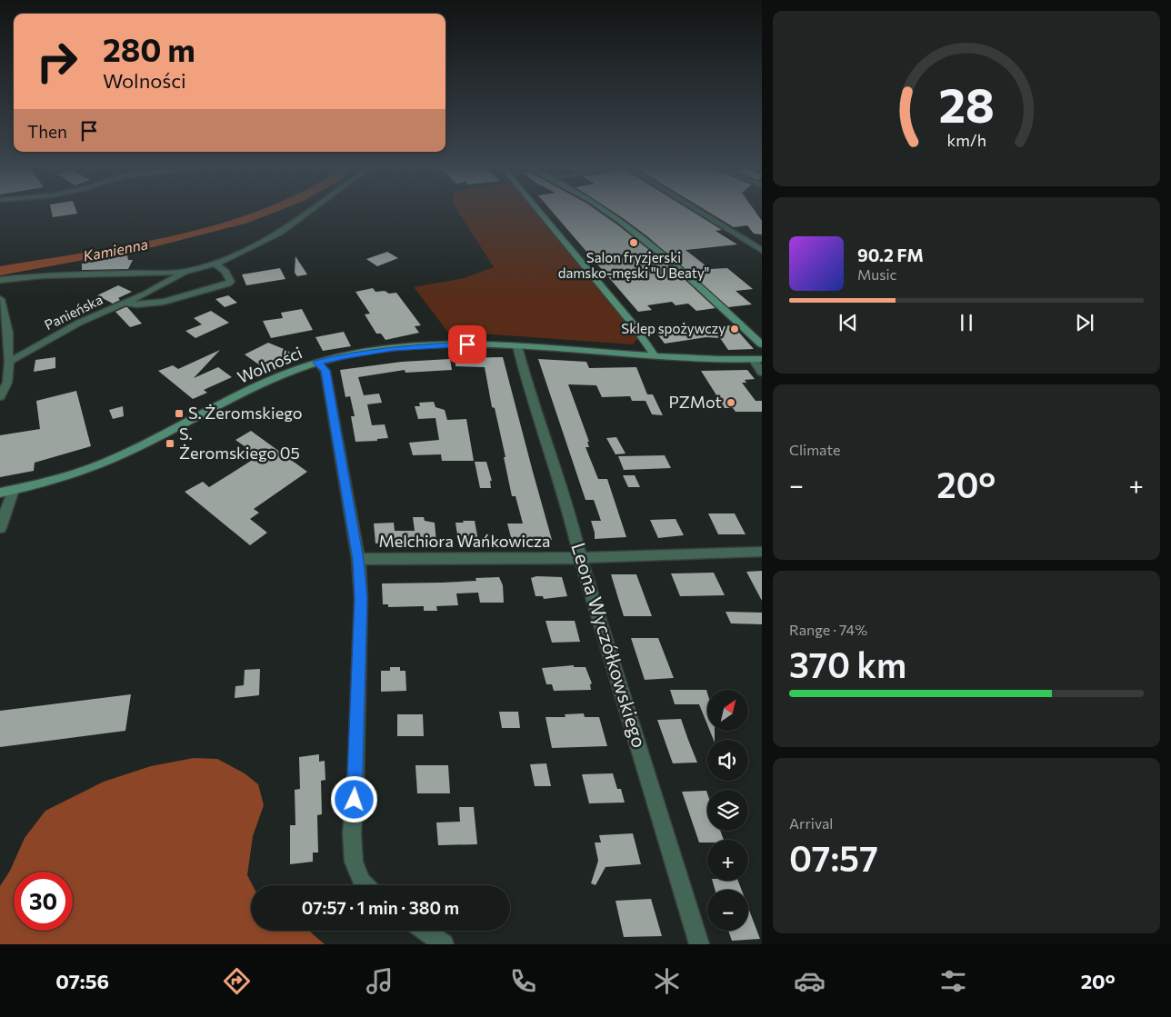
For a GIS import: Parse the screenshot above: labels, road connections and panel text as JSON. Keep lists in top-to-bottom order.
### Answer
{
  "streets": {
    "street": [
      "Panieńska",
      "Wolności",
      "Melchiora Wańkowicza",
      "Leona Wyczółkowskiego"
    ]
  },
  "crossings": [
    ["Wolności", "Leona Wyczółkowskiego"],
    ["Melchiora Wańkowicza", "Leona Wyczółkowskiego"]
  ],
  "water": ["Kamienna"],
  "places": {
    "other": ["Salon fryzjerski damsko-męski \"U Beaty\"", "Sklep spożywczy", "PZMot"],
    "transit": ["S. Żeromskiego", "S. Żeromskiego 05"]
  },
  "north": "top right",
  "page": {
    "turn": ["280 m", "Wolności"],
    "then": "Then",
    "song": ["90.2 FM", "Music"],
    "tile": [
      "Climate",
      ["Range · 74%", "370 km"],
      ["Arrival", "07:57"]
    ],
    "heat": ["−", "20°", "+"],
    "map_buttons": ["+", "−"],
    "limit": "30",
    "trip": "07:57 · 1 min · 380 m",
    "tabs": ["07:56", "20°"],
    "gauge": ["28", "km/h"]
  }
}
